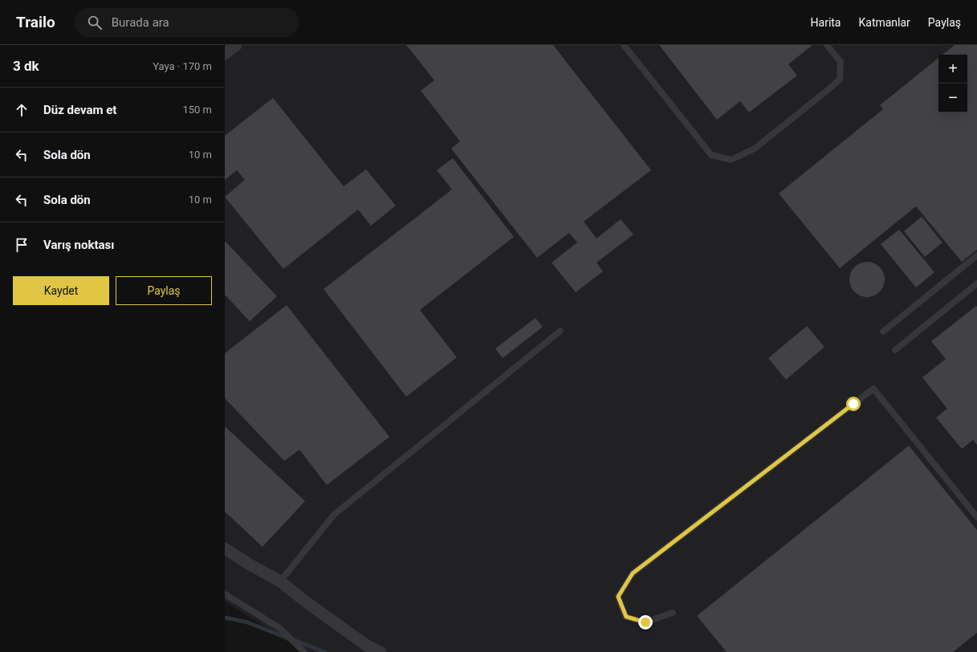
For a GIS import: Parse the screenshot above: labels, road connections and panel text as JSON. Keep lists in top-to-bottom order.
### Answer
{
  "page": {
    "header": "Trailo",
    "search": "Burada ara",
    "nav": ["Harita", "Katmanlar", "Paylaş"],
    "heading": ["3 dk", "Yaya · 170 m"],
    "map_buttons": ["+", "−"],
    "list": [
      ["Düz devam et", "150 m"],
      ["Sola dön", "10 m"],
      ["Sola dön", "10 m"],
      "Varış noktası"
    ],
    "buttons": ["Kaydet", "Paylaş"]
  }
}
